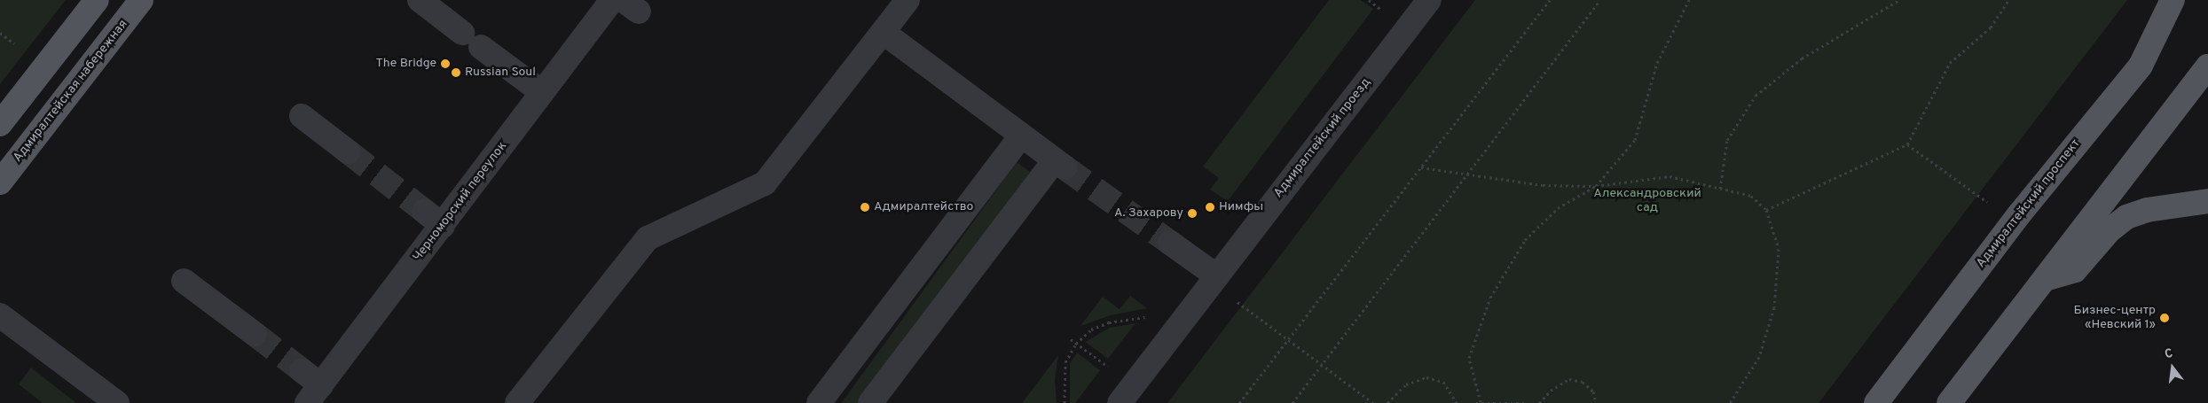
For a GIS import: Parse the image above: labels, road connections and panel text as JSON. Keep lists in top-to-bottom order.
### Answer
{
  "streets": {
    "main road": ["Адмиралтейская набережная", "Адмиралтейский проспект"],
    "street": ["Адмиралтейский проезд", "Черноморский переулок"]
  },
  "parks": ["Александровский сад"],
  "places": [
    "The Bridge",
    "Russian Soul",
    "Адмиралтейство",
    "Нимфы",
    "А. Захарову",
    "Бизнес-центр «Невский 1»"
  ],
  "north": "top"
}
